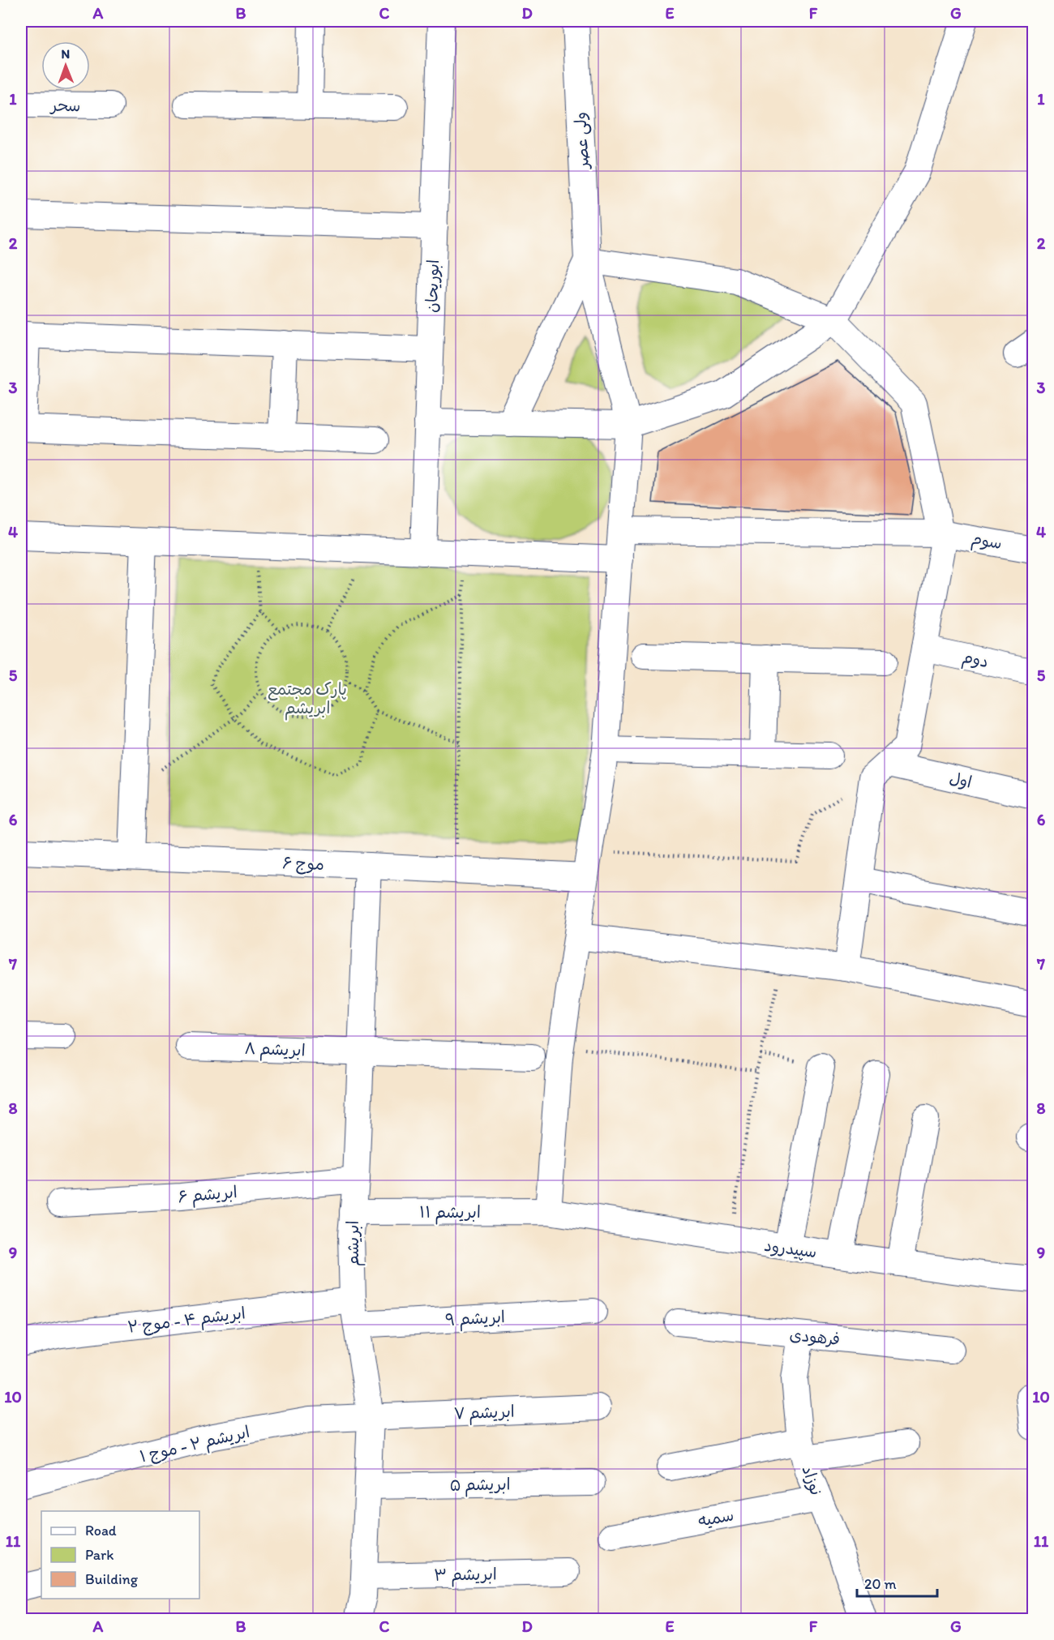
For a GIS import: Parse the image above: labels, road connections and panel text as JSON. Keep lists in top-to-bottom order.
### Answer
{
  "streets": {
    "street": [
      "سحر",
      "ولی عصر",
      "ابوریحان",
      "سوم",
      "دوم",
      "اول",
      "موج ۶",
      "ابریشم ۸",
      "ابریشم ۶",
      "ابریشم ۱۱",
      "ابریشم",
      "سپیدرود",
      "ابریشم ۹",
      "ابریشم ۴ - موج ۲",
      "فرهودی",
      "ابریشم ۷",
      "ابریشم ۲ - موج ۱",
      "نوزاد",
      "ابریشم ۵",
      "سمیه",
      "ابریشم ۳"
    ]
  },
  "crossings": [
    ["ولی عصر", "سوم"],
    ["ولی عصر", "موج ۶"],
    ["ولی عصر", "ابریشم ۱۱"],
    ["ولی عصر", "سپیدرود"],
    ["موج ۶", "ابریشم"],
    ["ابریشم ۸", "ابریشم"],
    ["ابریشم ۶", "ابریشم"],
    ["ابریشم ۱۱", "ابریشم"],
    ["ابریشم ۱۱", "سپیدرود"],
    ["ابریشم", "ابریشم ۹"],
    ["ابریشم", "ابریشم ۴ - موج ۲"],
    ["ابریشم", "ابریشم ۷"],
    ["ابریشم", "ابریشم ۲ - موج ۱"],
    ["ابریشم", "ابریشم ۵"],
    ["ابریشم", "ابریشم ۳"],
    ["ابریشم ۹", "ابریشم ۴ - موج ۲"],
    ["فرهودی", "نوزاد"],
    ["ابریشم ۷", "ابریشم ۲ - موج ۱"],
    ["نوزاد", "سمیه"]
  ],
  "parks": ["پارک مجتمع ابریشم"],
  "legend": ["Road", "Park", "Building"],
  "scale_bar": "20 m",
  "north": "top",
  "grid": {
    "columns": [
      "A",
      "B",
      "C",
      "D",
      "E",
      "F",
      "G"
    ],
    "rows": [
      "1",
      "2",
      "3",
      "4",
      "5",
      "6",
      "7",
      "8",
      "9",
      "10",
      "11"
    ]
  }
}
